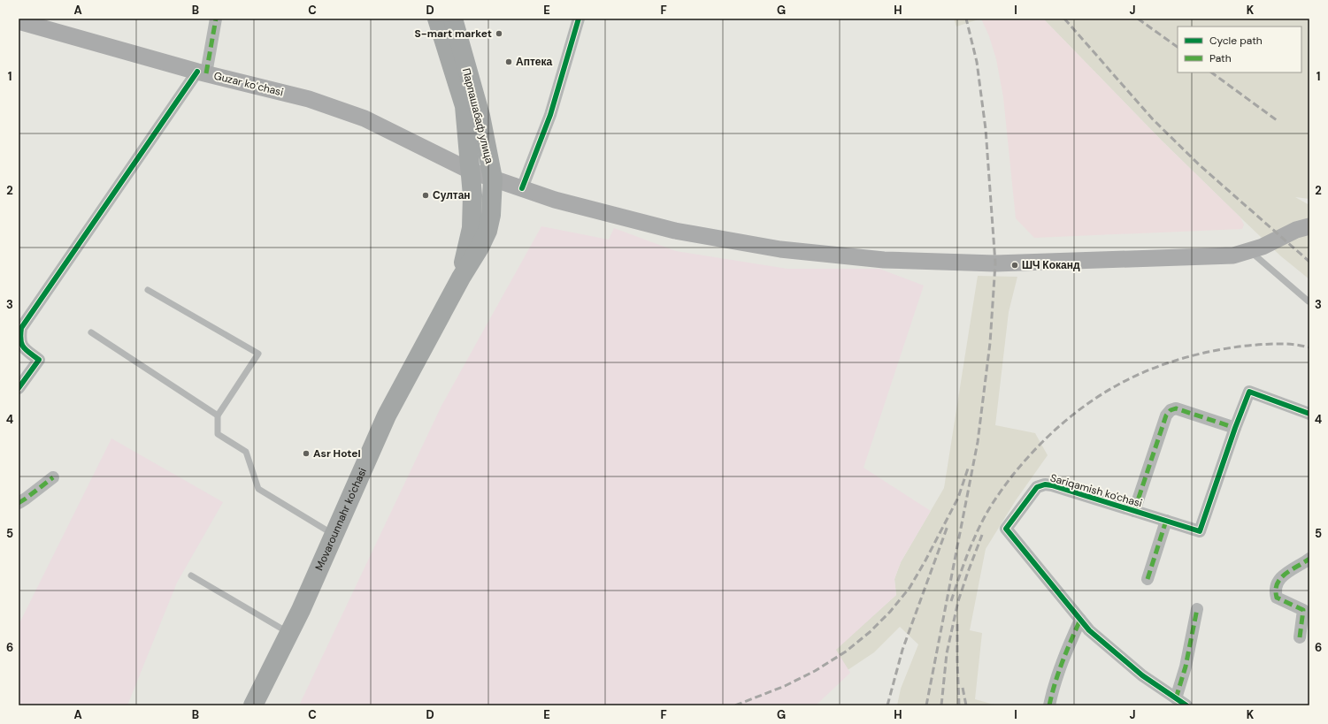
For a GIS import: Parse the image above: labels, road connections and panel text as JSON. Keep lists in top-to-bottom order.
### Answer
{
  "streets": {
    "highway": ["Парпашабаф улица", "Movarounnahr ko'chasi"],
    "main road": ["Guzar koʻchasi"],
    "street": ["Sariqamish ko'chasi"]
  },
  "crossings": [
    ["Guzar koʻchasi", "Парпашабаф улица"],
    ["Guzar koʻchasi", "Movarounnahr ko'chasi"],
    ["Парпашабаф улица", "Movarounnahr ko'chasi"]
  ],
  "places": [
    "S-mart market",
    "Аптека",
    "Султан",
    "ШЧ Коканд",
    "Asr Hotel"
  ],
  "legend": ["Cycle path", "Path"],
  "grid": {
    "columns": [
      "A",
      "B",
      "C",
      "D",
      "E",
      "F",
      "G",
      "H",
      "I",
      "J",
      "K"
    ],
    "rows": [
      "1",
      "2",
      "3",
      "4",
      "5",
      "6"
    ]
  }
}
